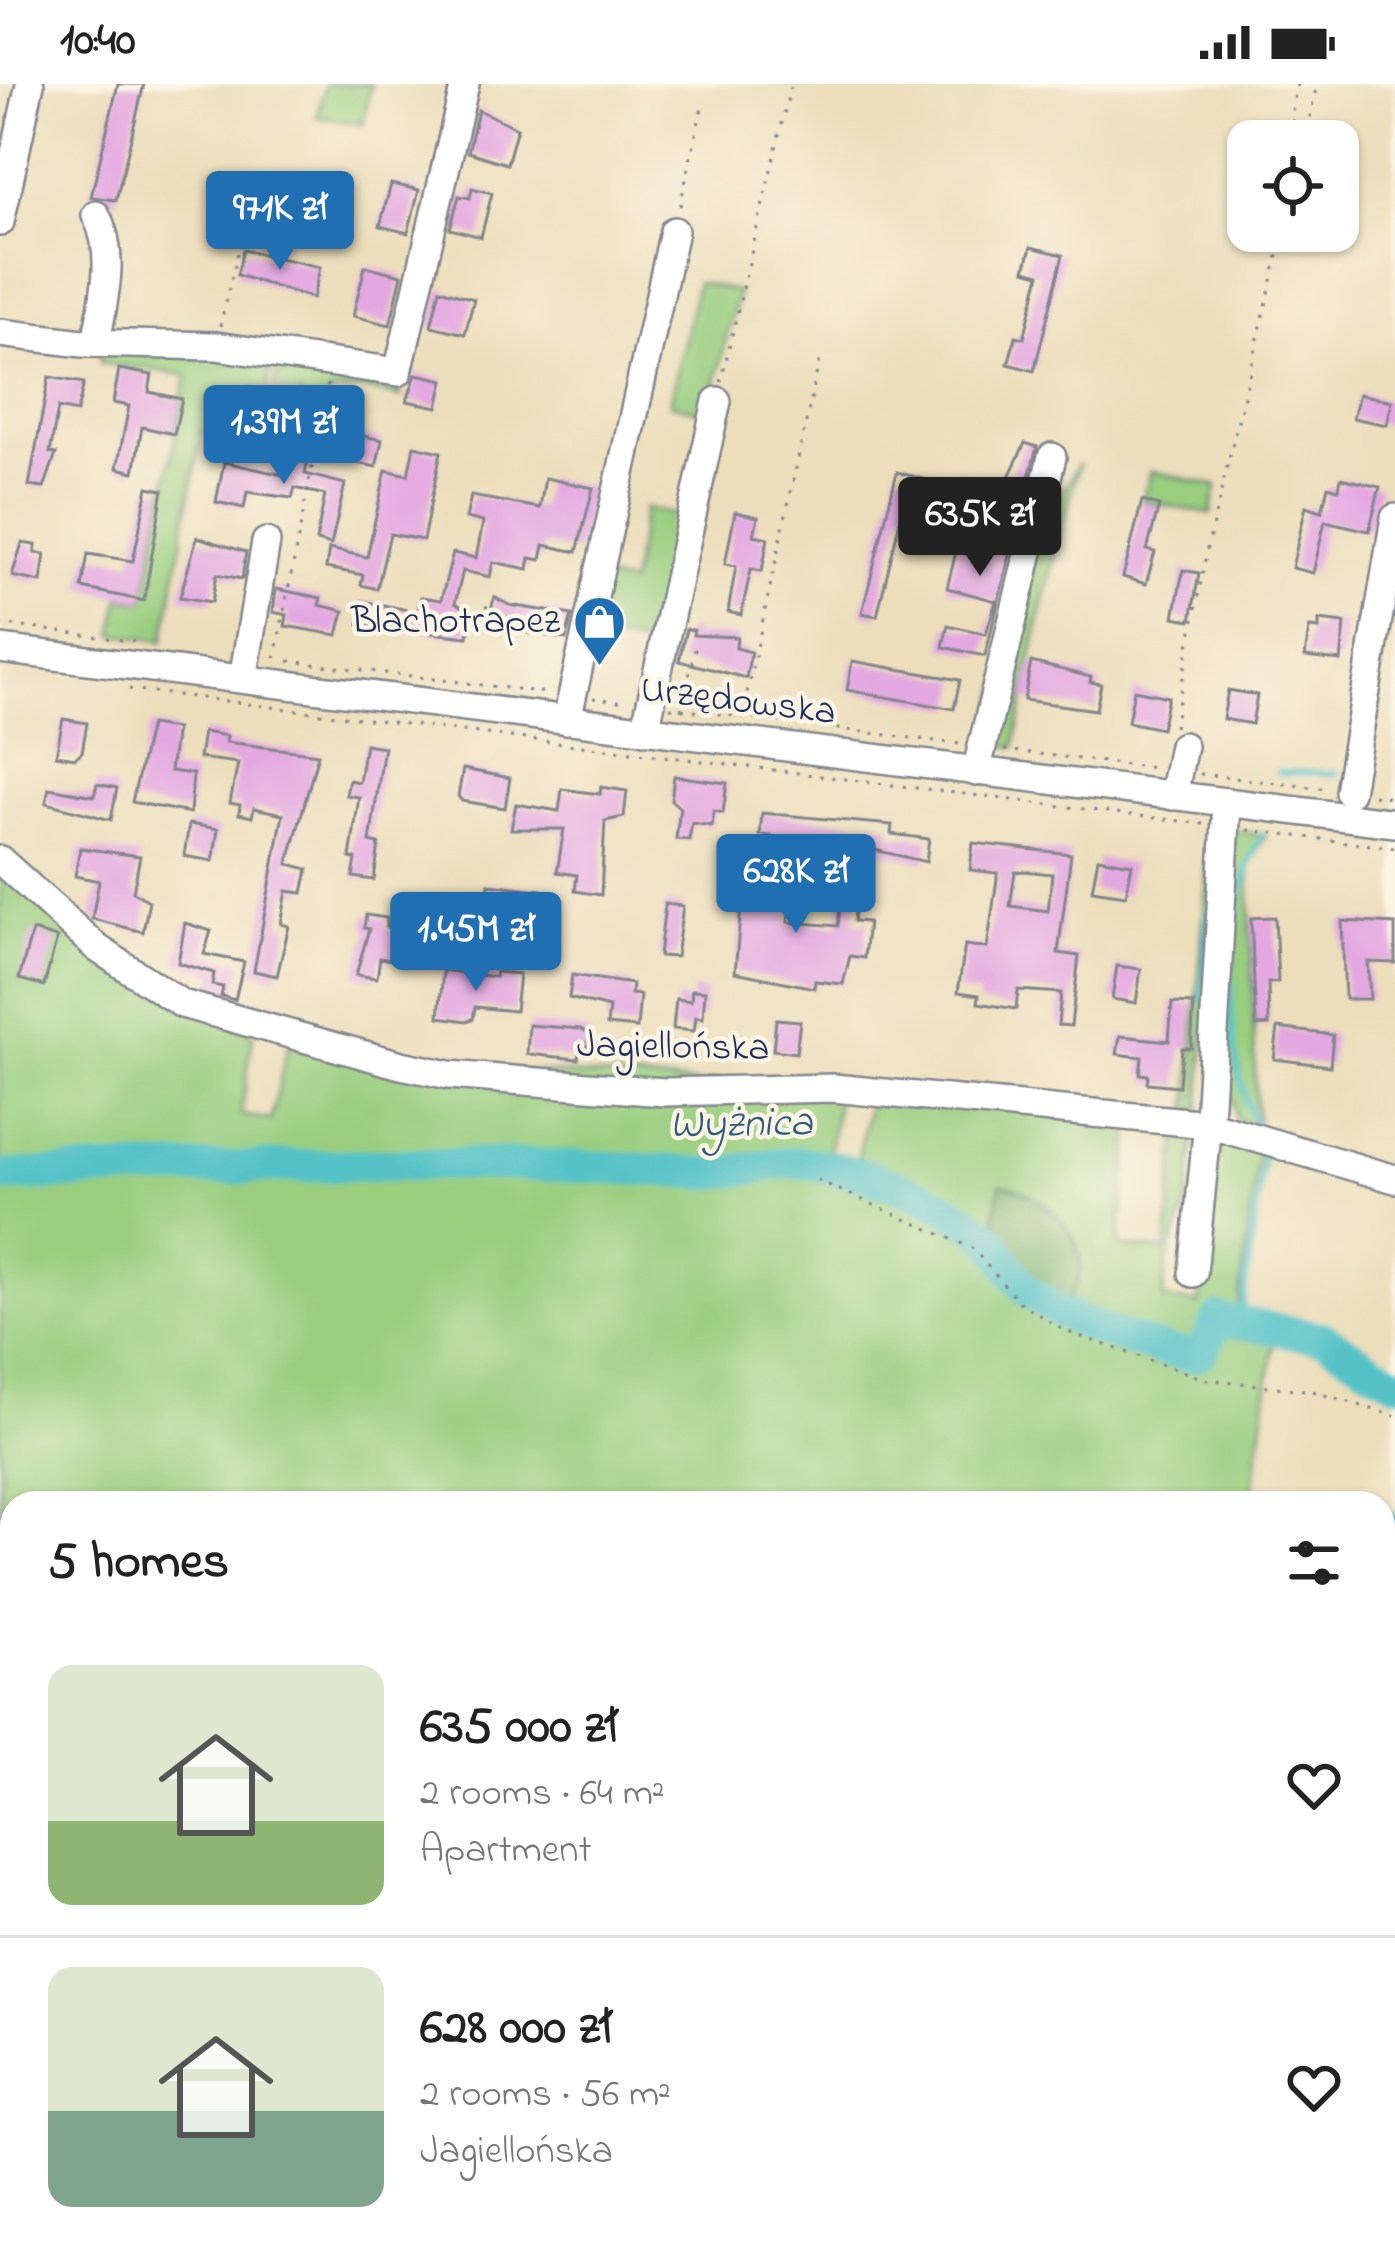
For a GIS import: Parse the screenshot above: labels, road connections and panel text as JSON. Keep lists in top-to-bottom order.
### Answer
{
  "streets": {
    "street": ["Urzędowska", "Jagiellońska"]
  },
  "water": ["Wyżnica"],
  "places": {
    "shop": ["Blachotrapez"]
  },
  "page": {
    "status": "10:40",
    "price": [
      "971K zł",
      "1.39M zł",
      "635K zł",
      "628K zł",
      "1.45M zł"
    ],
    "heading": "5 homes",
    "list": [
      {
        "name": "635 000 zł",
        "note": "2 rooms · 64 m² · Apartment"
      },
      {
        "name": "628 000 zł",
        "note": "2 rooms · 56 m² · Jagiellońska"
      }
    ]
  }
}
